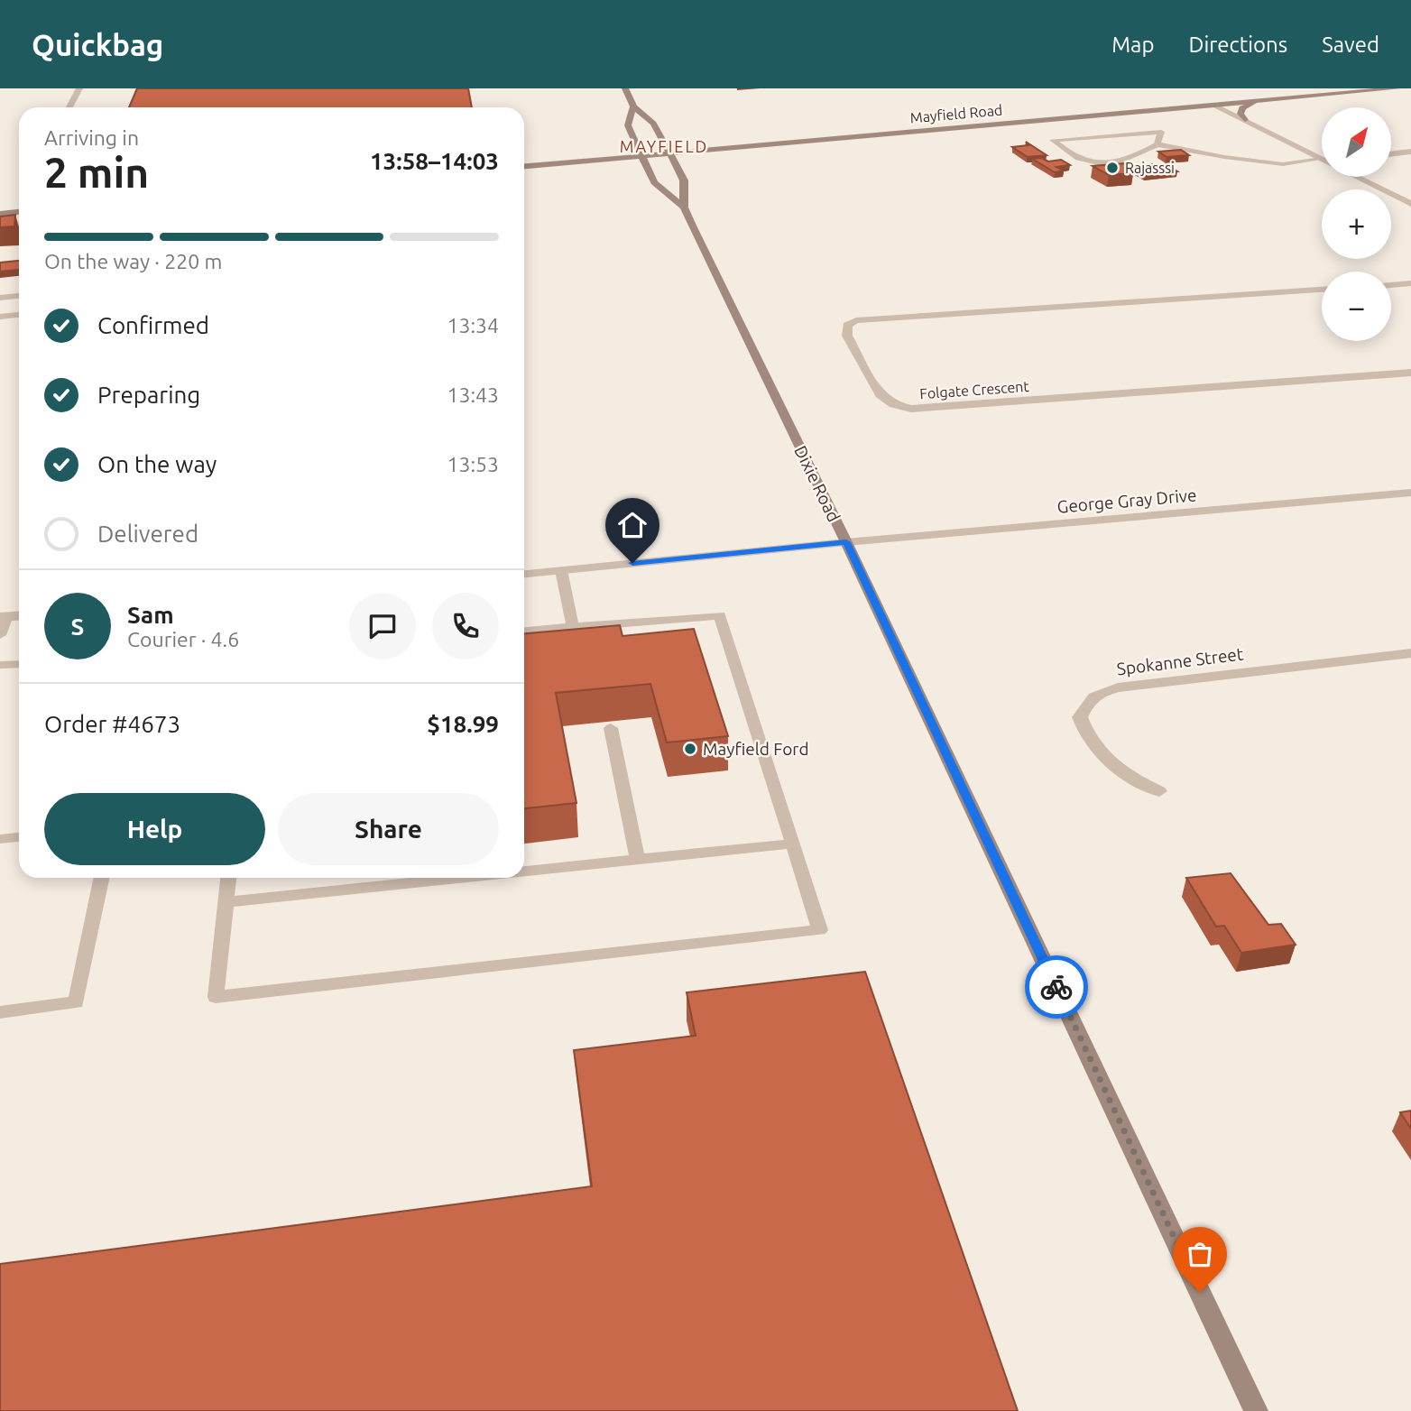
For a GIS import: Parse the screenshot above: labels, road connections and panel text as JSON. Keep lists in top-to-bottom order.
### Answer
{
  "streets": {
    "main road": ["Mayfield Road", "Dixie Road"],
    "street": ["Folgate Crescent", "George Gray Drive", "Spokanne Street"]
  },
  "crossings": [
    ["Mayfield Road", "Dixie Road"],
    ["Dixie Road", "George Gray Drive"]
  ],
  "districts": ["MAYFIELD"],
  "places": ["Rajasssi", "Mayfield Ford"],
  "north": "top right",
  "page": {
    "header": "Quickbag",
    "nav": ["Map", "Directions", "Saved"],
    "map_buttons": ["+", "−"],
    "heading": ["2 min", "Arriving in", "13:58–14:03"],
    "panel": [
      "Sam",
      "Courier · 4.6",
      "Order #4673",
      "$18.99"
    ],
    "bar": "On the way · 220 m",
    "list": [
      ["Confirmed", "13:34"],
      ["Preparing", "13:43"],
      ["On the way", "13:53"],
      "Delivered"
    ],
    "round": "S",
    "buttons": ["Help", "Share"]
  }
}
